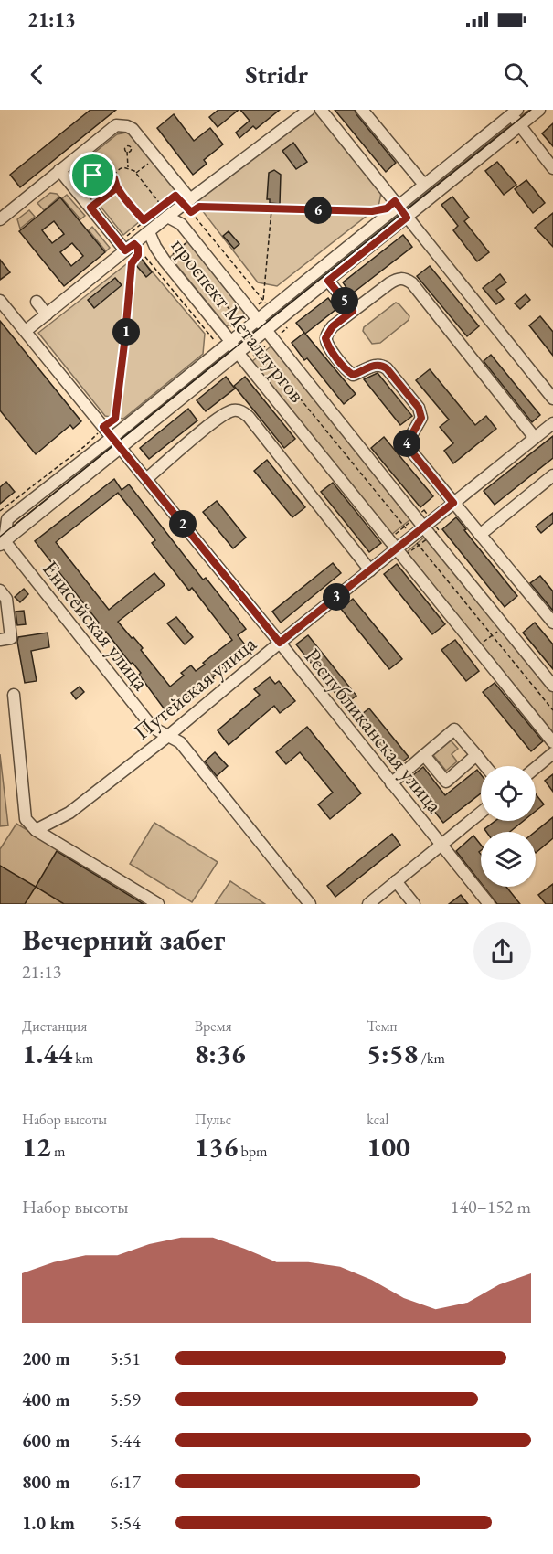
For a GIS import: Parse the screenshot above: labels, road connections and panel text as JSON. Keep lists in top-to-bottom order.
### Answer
{
  "streets": {
    "street": [
      "проспект Металлургов",
      "Енисейская улица",
      "Путейская улица",
      "Республиканская улица"
    ]
  },
  "crossings": [
    ["проспект Металлургов", "Путейская улица"],
    ["Енисейская улица", "Путейская улица"],
    ["Путейская улица", "Республиканская улица"]
  ],
  "page": {
    "status": "21:13",
    "header": "Stridr",
    "pins": [
      "6",
      "5",
      "1",
      "4",
      "2",
      "3"
    ],
    "heading": ["Вечерний забег", "21:13"],
    "stats": [
      ["Дистанция", "1.44 km"],
      ["Время", "8:36"],
      ["Темп", "5:58 /km"],
      ["Набор высоты", "12 m"],
      ["Пульс", "136 bpm"],
      ["kcal", "100"]
    ],
    "chart": ["Набор высоты", "140–152 m"],
    "list": [
      {
        "name": "200 m",
        "note": "5:51"
      },
      {
        "name": "400 m",
        "note": "5:59"
      },
      {
        "name": "600 m",
        "note": "5:44"
      },
      {
        "name": "800 m",
        "note": "6:17"
      },
      {
        "name": "1.0 km",
        "note": "5:54"
      }
    ]
  }
}
